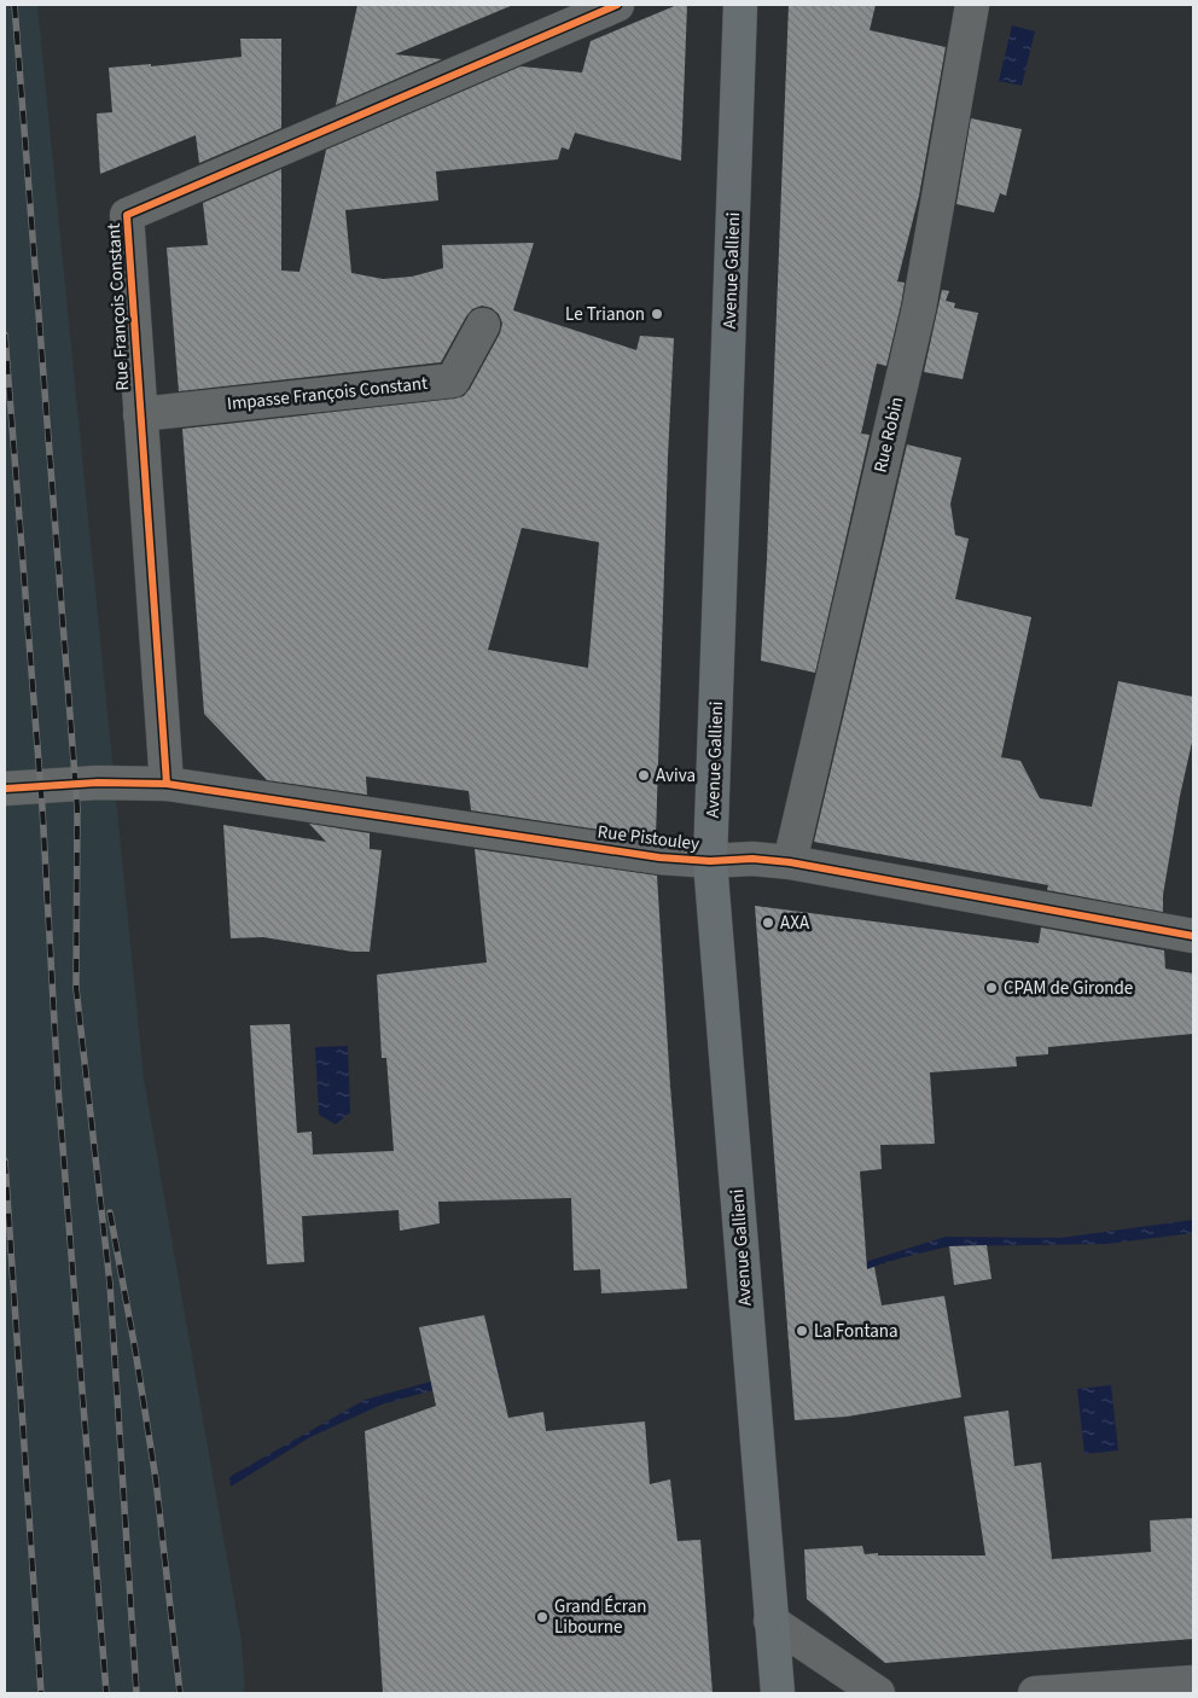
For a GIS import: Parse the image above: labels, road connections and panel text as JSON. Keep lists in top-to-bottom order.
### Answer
{
  "streets": {
    "main road": ["Avenue Gallieni"],
    "street": [
      "Rue François Constant",
      "Impasse François Constant",
      "Rue Robin",
      "Rue Pistouley"
    ]
  },
  "crossings": [
    ["Avenue Gallieni", "Rue Pistouley"],
    ["Rue François Constant", "Impasse François Constant"],
    ["Rue François Constant", "Rue Pistouley"],
    ["Rue Robin", "Rue Pistouley"]
  ],
  "places": [
    "Le Trianon",
    "Aviva",
    "AXA",
    "CPAM de Gironde",
    "La Fontana",
    "Grand Écran Libourne"
  ]
}
